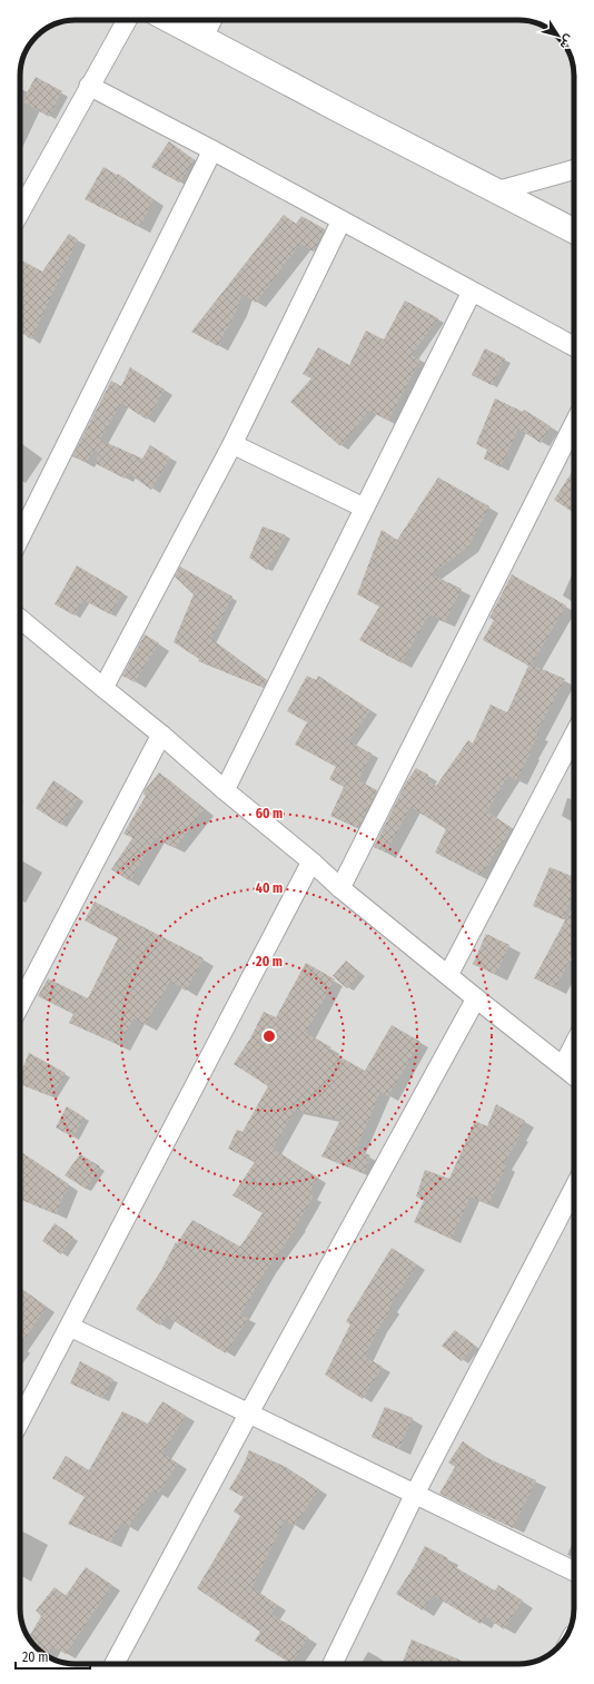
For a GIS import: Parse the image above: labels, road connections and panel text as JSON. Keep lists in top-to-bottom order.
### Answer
{
  "scale_bar": "20 m",
  "north": "bottom right",
  "rings": ["60 m", "40 m", "20 m"]
}
